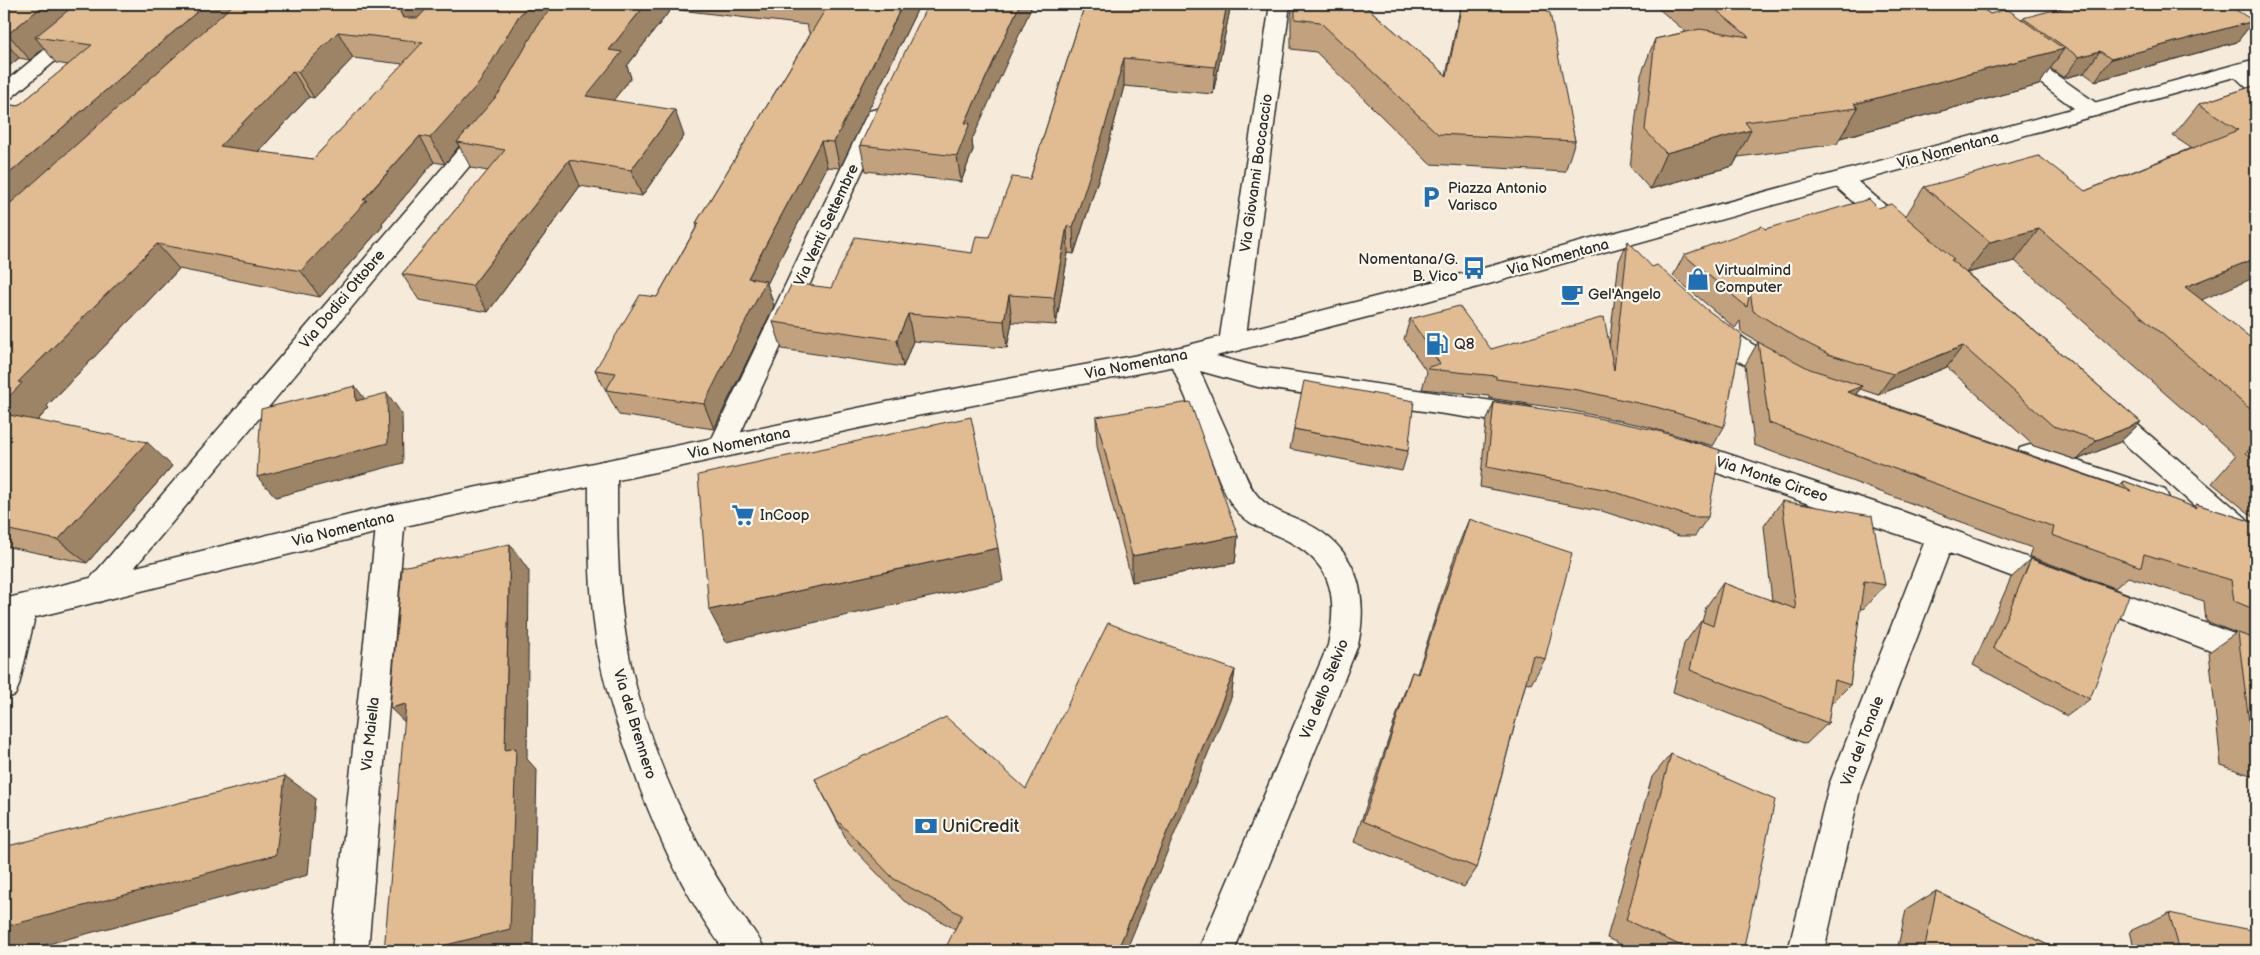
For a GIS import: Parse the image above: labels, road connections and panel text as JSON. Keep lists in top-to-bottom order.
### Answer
{
  "streets": {
    "street": [
      "Via Nomentana",
      "Via Giovanni Boccaccio",
      "Via Venti Settembre",
      "Via Dodici Ottobre",
      "Via Monte Circeo",
      "Via dello Stelvio",
      "Via del Brennero",
      "Via Maiella",
      "Via del Tonale"
    ]
  },
  "crossings": [
    ["Via Nomentana", "Via Giovanni Boccaccio"],
    ["Via Nomentana", "Via Venti Settembre"],
    ["Via Nomentana", "Via Dodici Ottobre"],
    ["Via Nomentana", "Via dello Stelvio"],
    ["Via Nomentana", "Via del Brennero"],
    ["Via Nomentana", "Via Maiella"],
    ["Via Monte Circeo", "Via del Tonale"]
  ],
  "places": {
    "parking": ["Piazza Antonio Varisco"],
    "bus stop": ["Nomentana/G. B. Vico"],
    "shop": ["Virtualmind Computer"],
    "cafe": ["Gel'Angelo"],
    "fuel station": ["Q8"],
    "supermarket": ["InCoop"],
    "bank": ["UniCredit"]
  }
}
